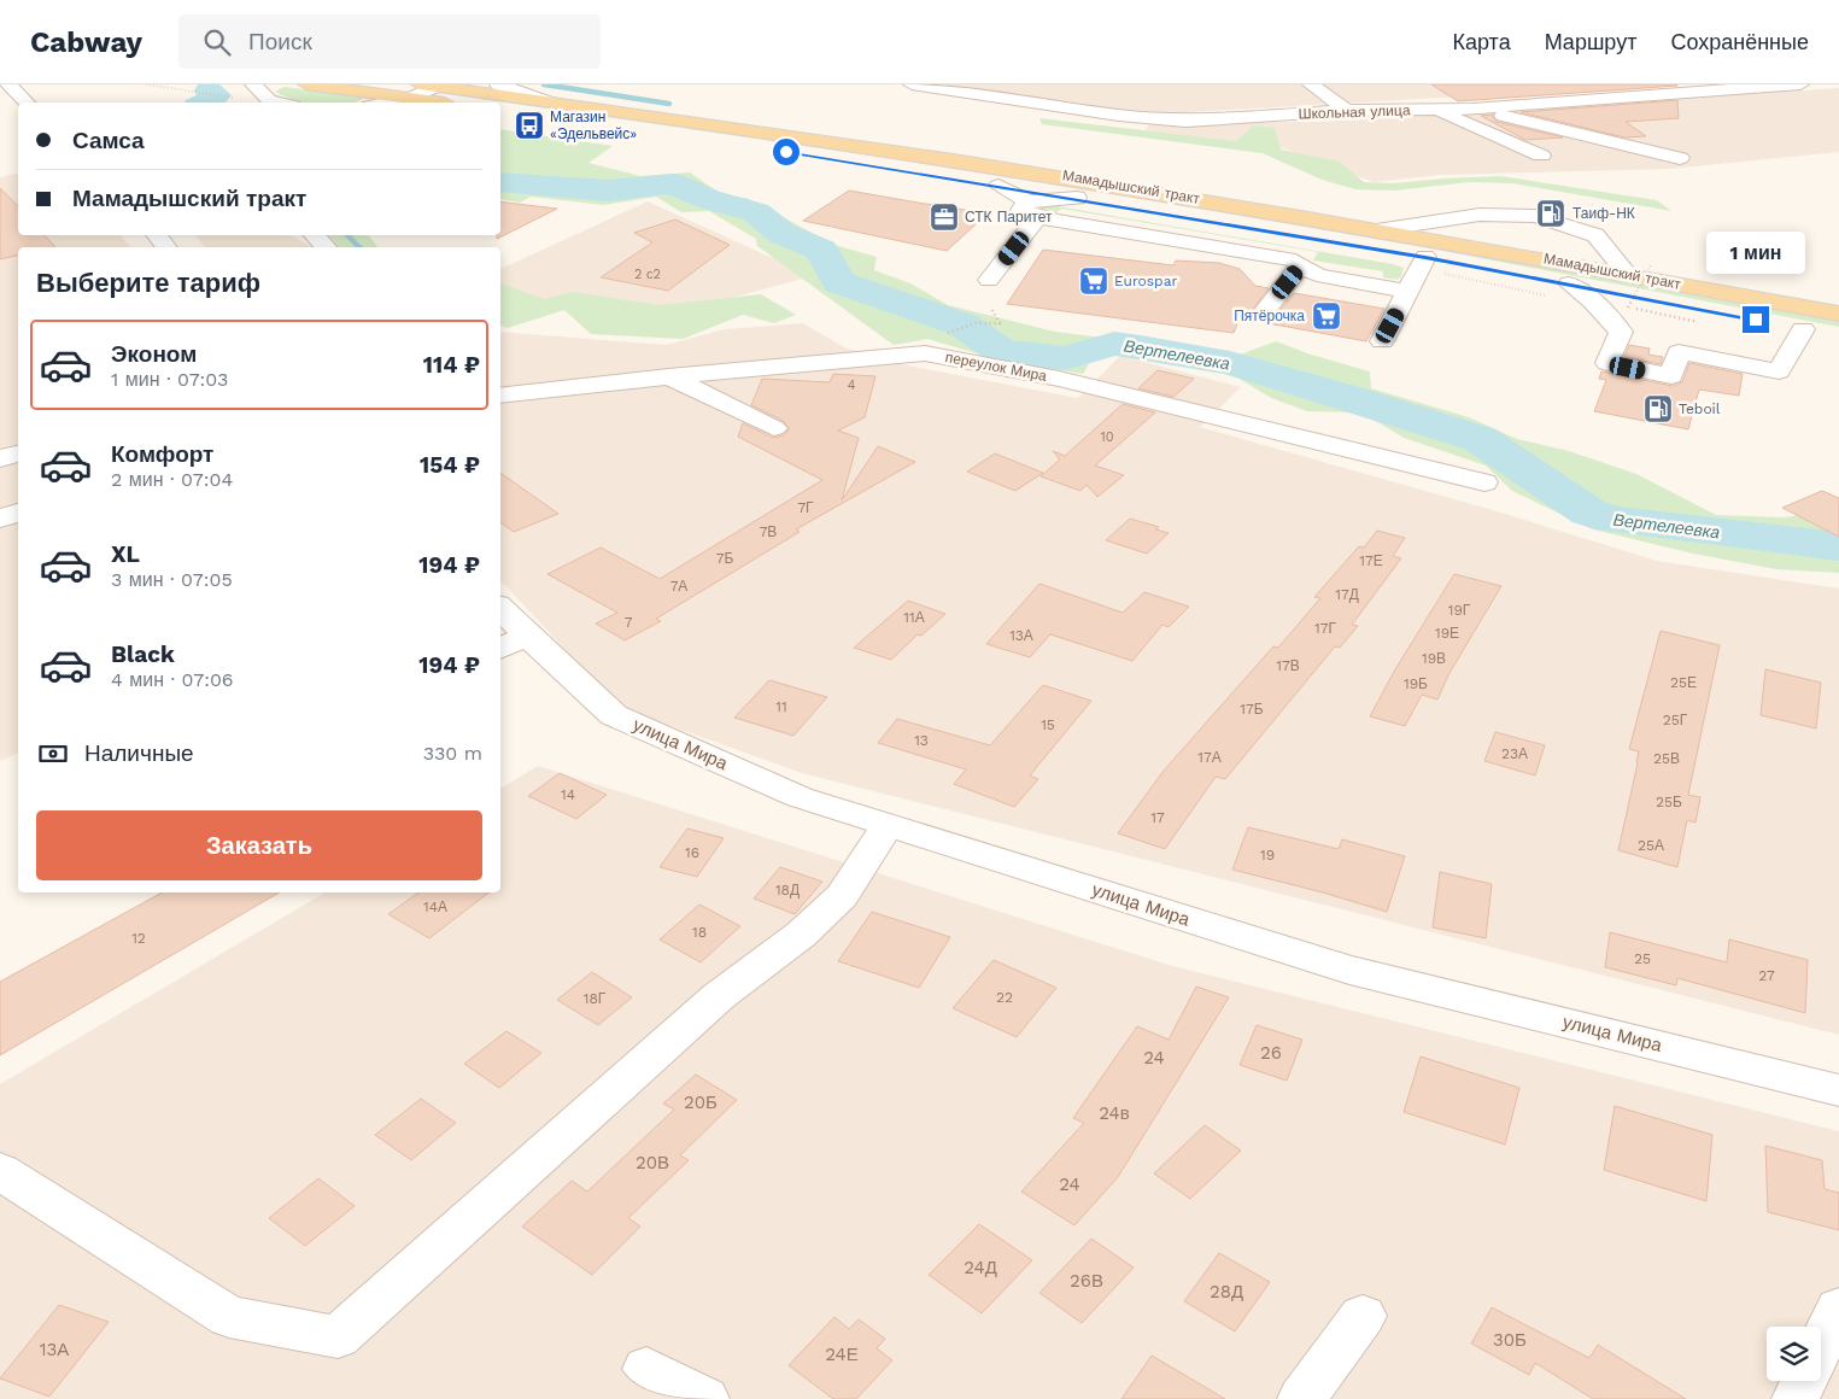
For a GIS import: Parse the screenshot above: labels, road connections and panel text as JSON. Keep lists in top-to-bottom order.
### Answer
{
  "streets": {
    "main road": ["Мамадышский тракт"],
    "street": ["Школьная улица", "переулок Мира", "улица Мира"]
  },
  "water": ["Вертелеевка"],
  "places": {
    "bus stop": ["Магазин «Эдельвейс»"],
    "fuel station": ["Таиф-НК", "Teboil"],
    "office": ["СТК Паритет"],
    "supermarket": ["Eurospar", "Пятёрочка"]
  },
  "house_numbers": [
    "2 с2",
    "4",
    "10",
    "7Г",
    "7В",
    "7Б",
    "17Е",
    "7А",
    "17Д",
    "19Г",
    "11А",
    "7",
    "17Г",
    "19Е",
    "13А",
    "19В",
    "17В",
    "25Е",
    "19Б",
    "11",
    "17Б",
    "25Г",
    "15",
    "13",
    "23А",
    "17А",
    "25В",
    "14",
    "25Б",
    "17",
    "25А",
    "16",
    "19",
    "18Д",
    "14А",
    "18",
    "12",
    "25",
    "27",
    "22",
    "18Г",
    "26",
    "24",
    "20Б",
    "24в",
    "20В",
    "24",
    "24Д",
    "26В",
    "28Д",
    "30Б",
    "13А",
    "24Е"
  ],
  "page": {
    "header": "Cabway",
    "search": "Поиск",
    "nav": ["Карта", "Маршрут", "Сохранённые"],
    "banner": ["Самса", "Мамадышский тракт"],
    "bubble": "1 мин",
    "heading": "Выберите тариф",
    "list": [
      {
        "name": "Эконом",
        "note": "1 мин · 07:03",
        "value": "114 ₽"
      },
      {
        "name": "Комфорт",
        "note": "2 мин · 07:04",
        "value": "154 ₽"
      },
      {
        "name": "XL",
        "note": "3 мин · 07:05",
        "value": "194 ₽"
      },
      {
        "name": "Black",
        "note": "4 мин · 07:06",
        "value": "194 ₽"
      }
    ],
    "pay": ["Наличные", "330 m"],
    "buttons": "Заказать"
  }
}
